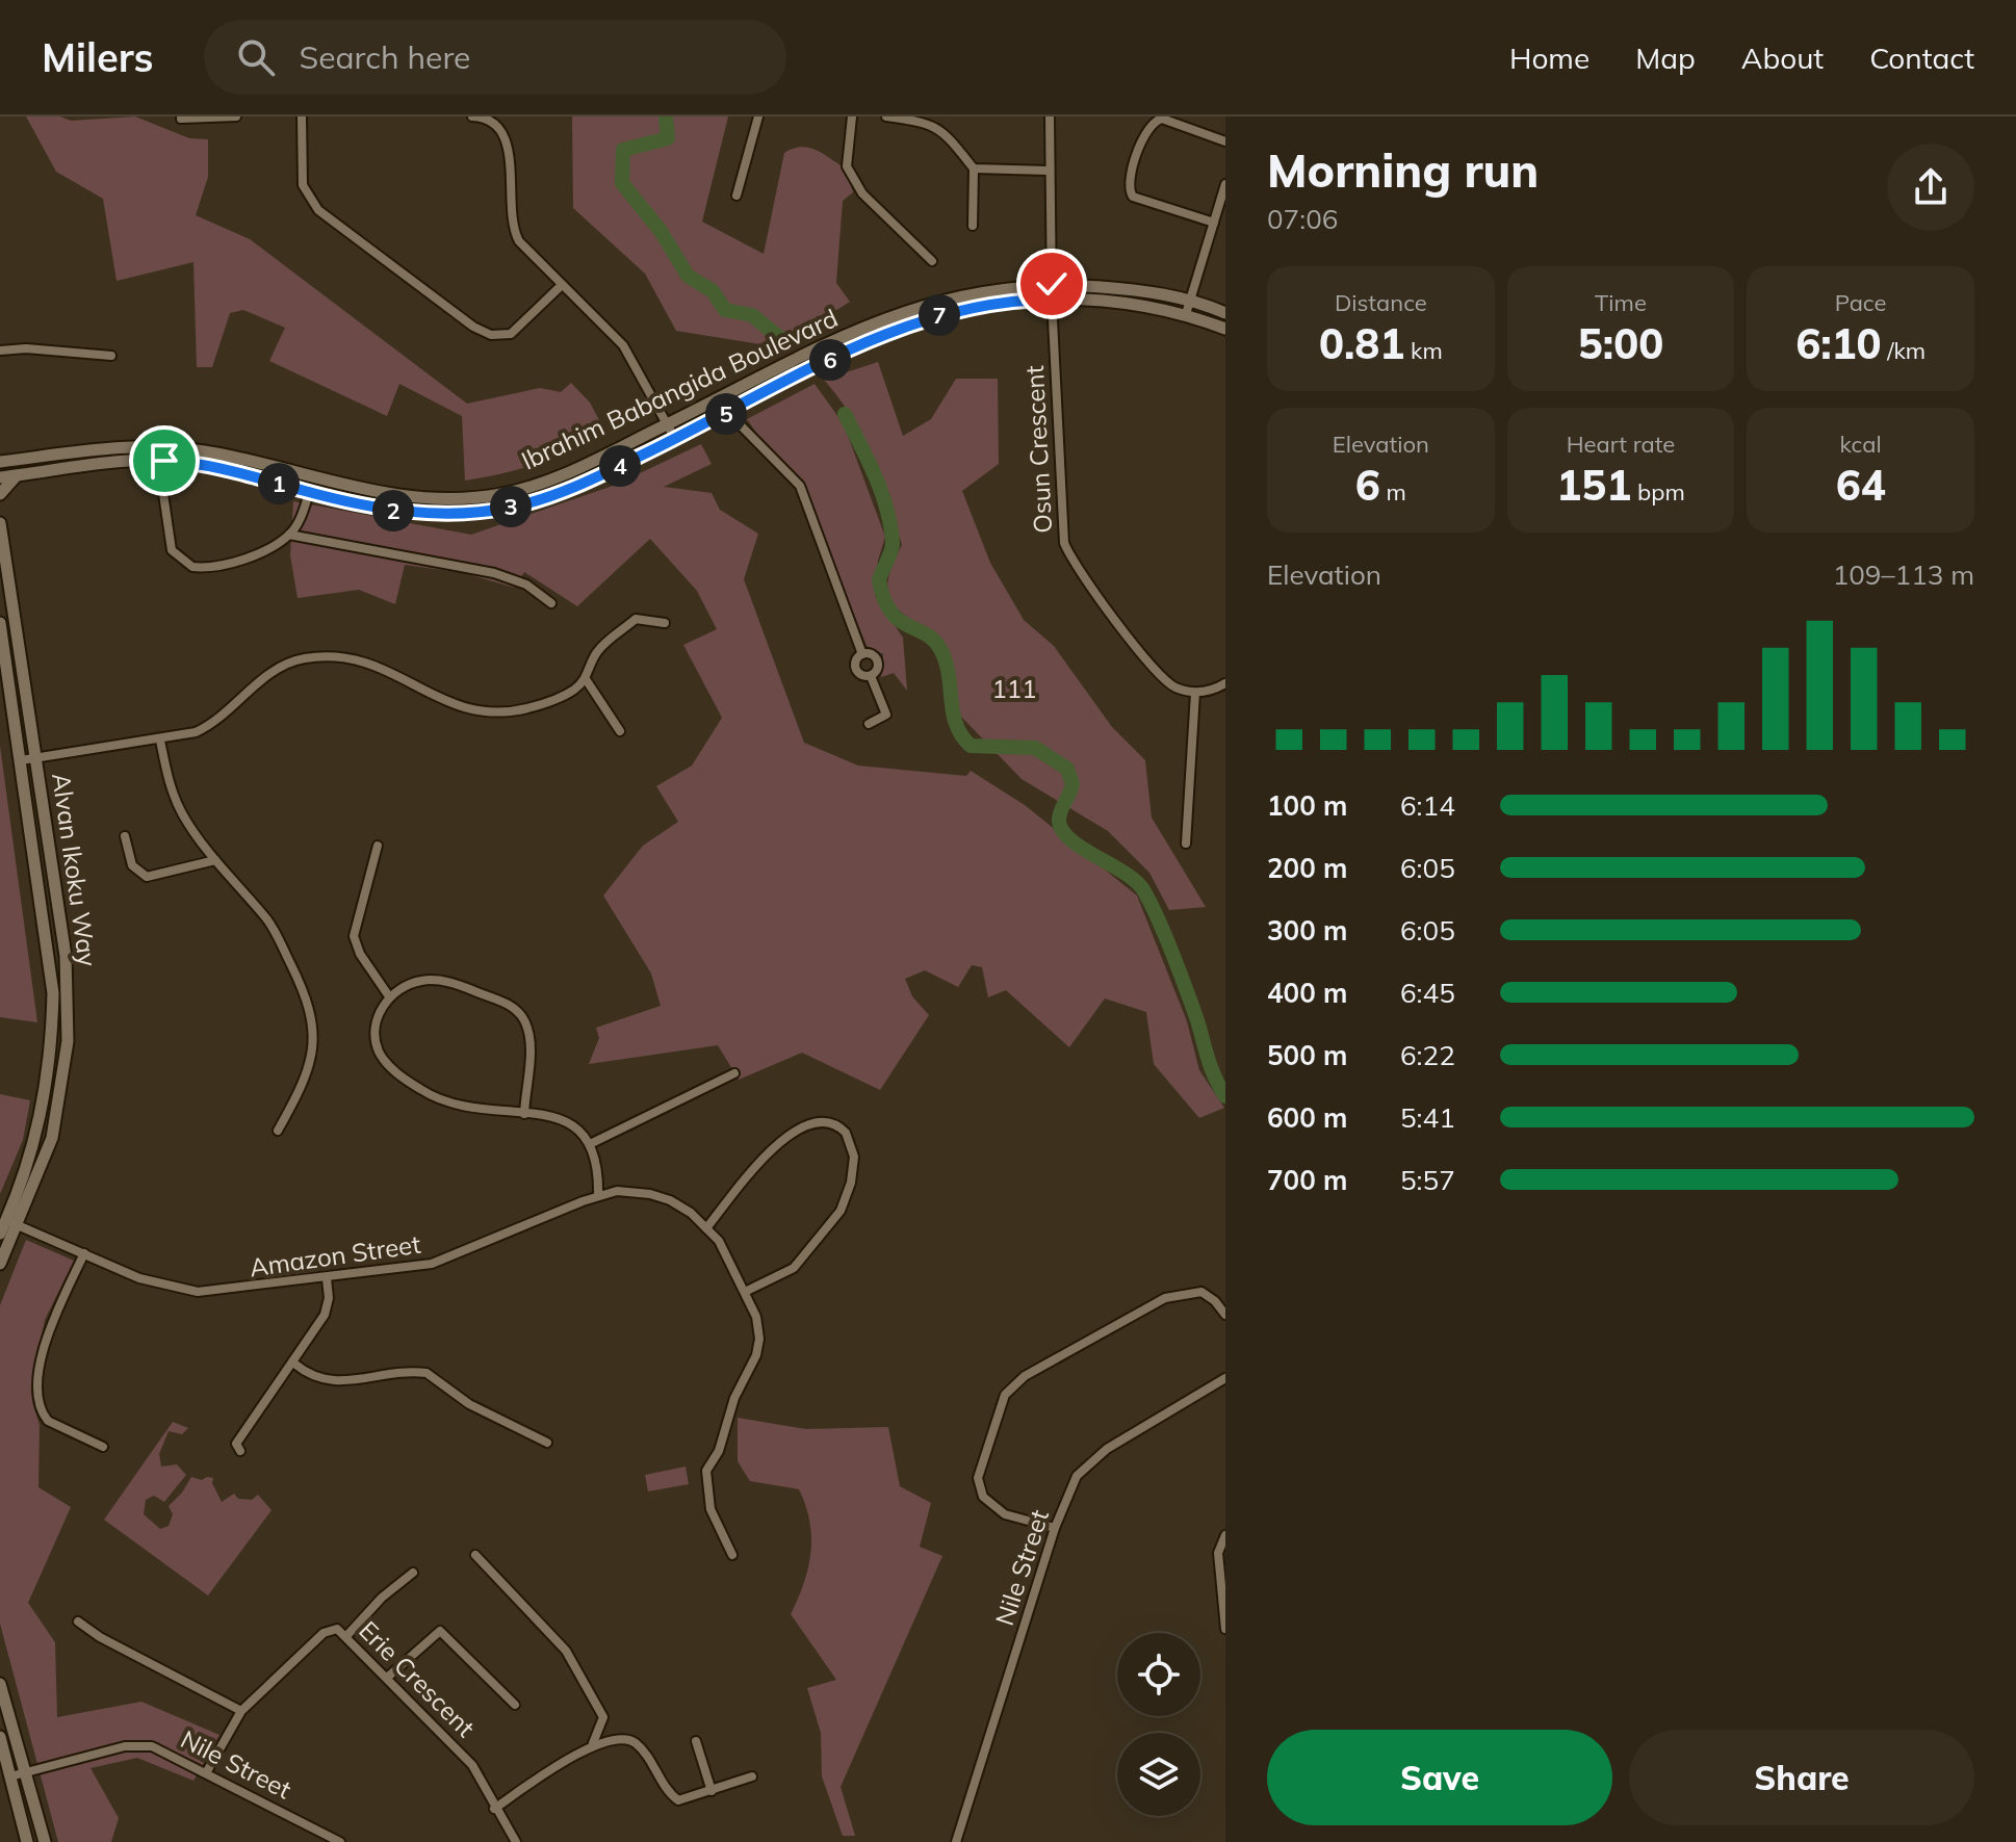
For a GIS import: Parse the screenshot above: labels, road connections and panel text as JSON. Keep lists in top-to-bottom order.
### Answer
{
  "streets": {
    "street": [
      "Ibrahim Babangida Boulevard",
      "Osun Crescent",
      "Alvan Ikoku Way",
      "Amazon Street",
      "Nile Street",
      "Erie Crescent"
    ]
  },
  "crossings": [
    ["Ibrahim Babangida Boulevard", "Osun Crescent"],
    ["Alvan Ikoku Way", "Amazon Street"],
    ["Nile Street", "Erie Crescent"]
  ],
  "parks": ["111"],
  "page": {
    "header": "Milers",
    "search": "Search here",
    "nav": [
      "Home",
      "Map",
      "About",
      "Contact"
    ],
    "heading": ["Morning run", "07:06"],
    "stats": [
      ["Distance", "0.81 km"],
      ["Time", "5:00"],
      ["Pace", "6:10 /km"],
      ["Elevation", "6 m"],
      ["Heart rate", "151 bpm"],
      ["kcal", "64"]
    ],
    "pins": [
      "7",
      "6",
      "5",
      "4",
      "1",
      "3",
      "2"
    ],
    "chart": ["Elevation", "109–113 m"],
    "list": [
      {
        "name": "100 m",
        "note": "6:14"
      },
      {
        "name": "200 m",
        "note": "6:05"
      },
      {
        "name": "300 m",
        "note": "6:05"
      },
      {
        "name": "400 m",
        "note": "6:45"
      },
      {
        "name": "500 m",
        "note": "6:22"
      },
      {
        "name": "600 m",
        "note": "5:41"
      },
      {
        "name": "700 m",
        "note": "5:57"
      }
    ],
    "buttons": ["Save", "Share"]
  }
}
